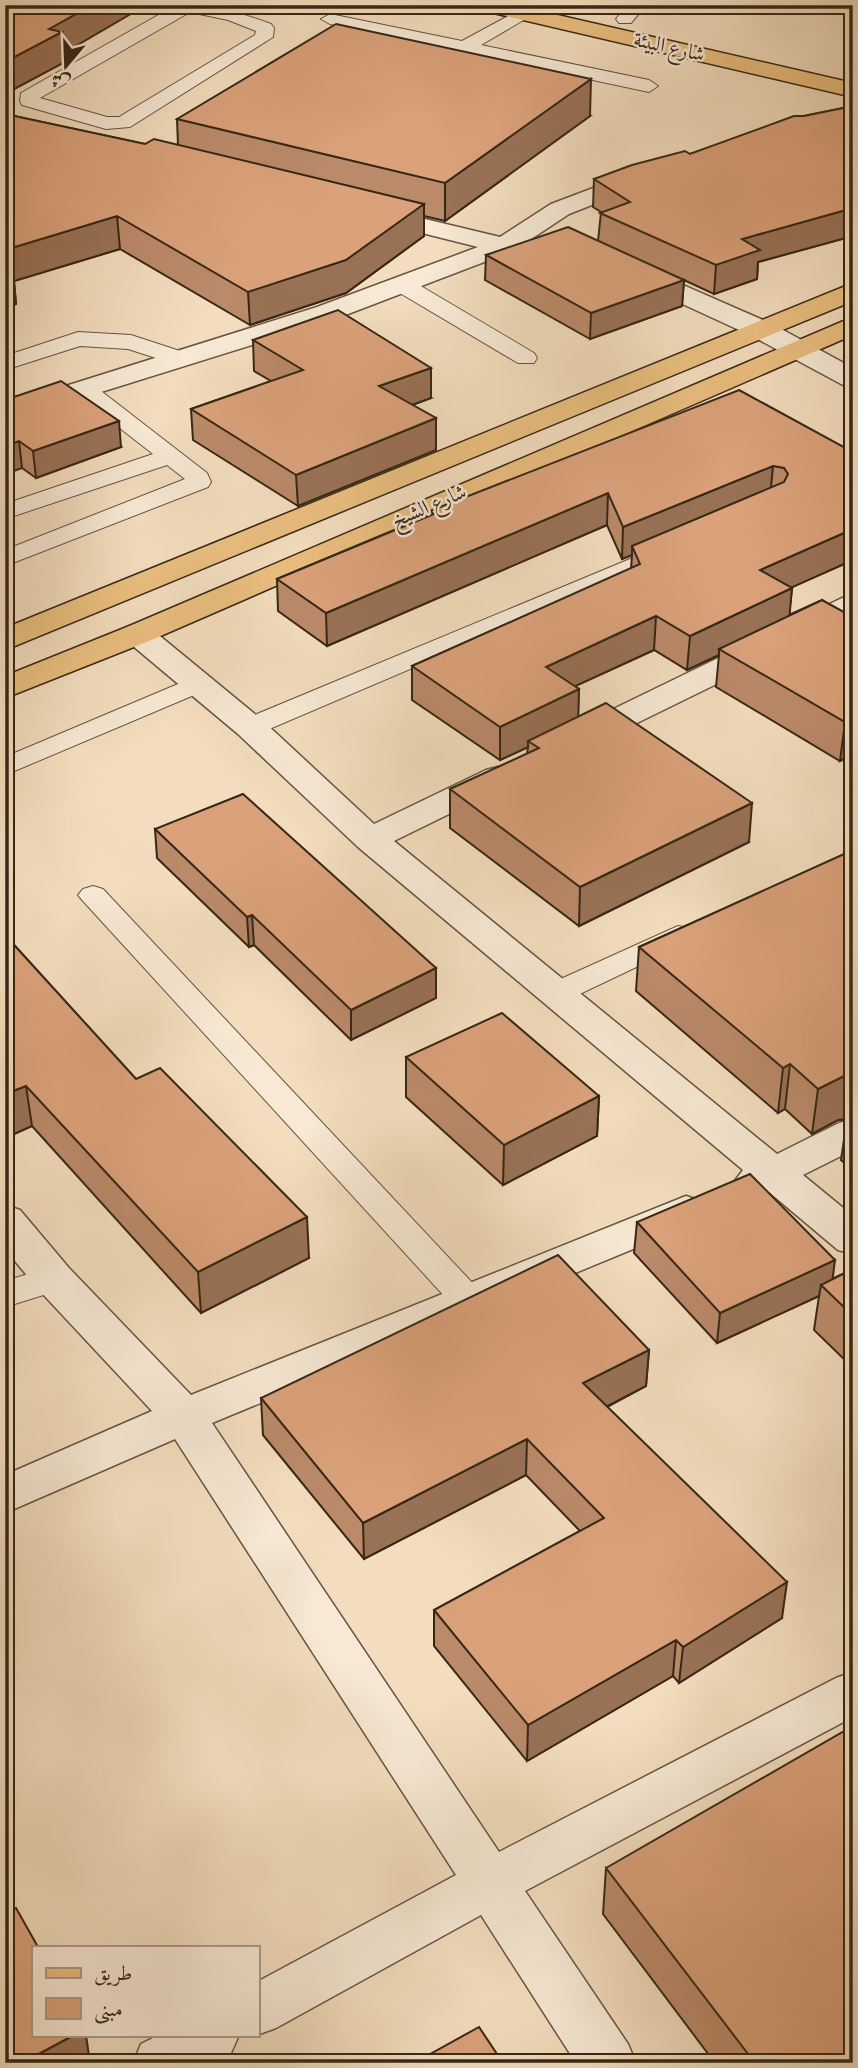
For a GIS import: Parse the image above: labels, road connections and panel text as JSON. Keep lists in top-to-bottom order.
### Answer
{
  "streets": {
    "main road": ["شارع البيئة", "شارع الشيخ"]
  },
  "legend": ["طريق", "مبنى"],
  "north": "bottom"
}
